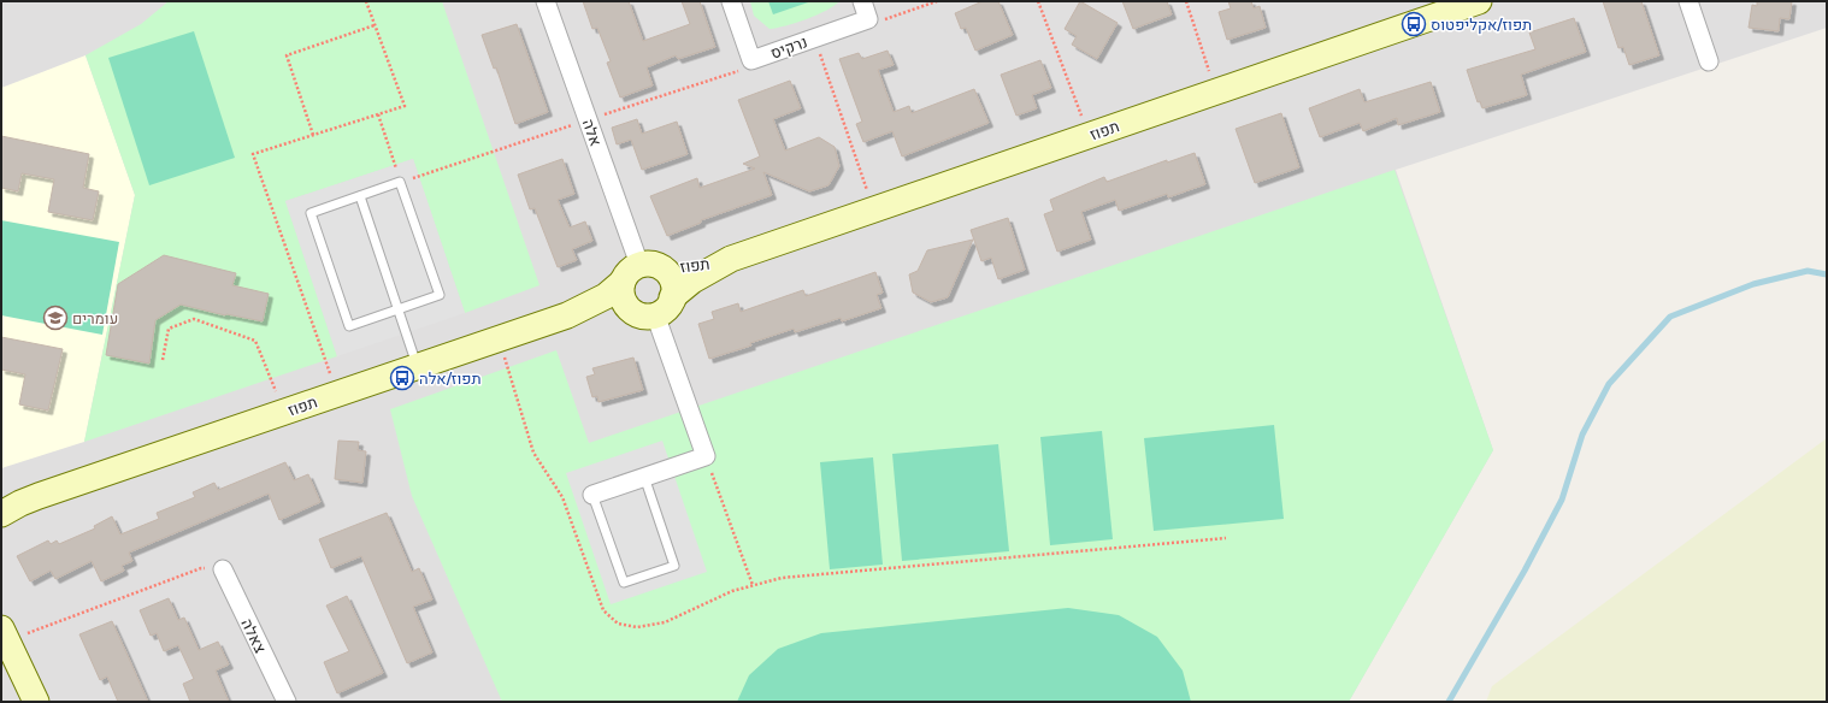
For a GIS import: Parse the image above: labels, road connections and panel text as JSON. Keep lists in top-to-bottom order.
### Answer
{
  "streets": {
    "street": [
      "נרקיס",
      "תפוז",
      "אלה",
      "צאלה"
    ]
  },
  "crossings": [
    ["תפוז", "אלה"]
  ],
  "places": {
    "bus stop": ["תפוז/אקליפטוס", "תפוז/אלה"],
    "school or university": ["עומרים"]
  }
}
